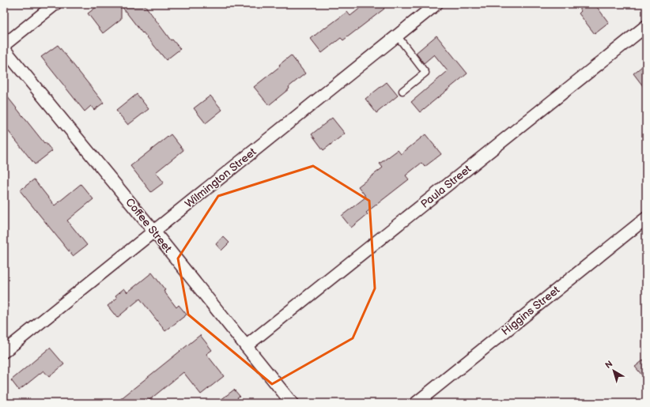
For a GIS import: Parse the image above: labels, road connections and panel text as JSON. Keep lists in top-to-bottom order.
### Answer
{
  "streets": {
    "street": [
      "Wilmington Street",
      "Paula Street",
      "Coffee Street",
      "Higgins Street"
    ]
  },
  "crossings": [
    ["Wilmington Street", "Coffee Street"],
    ["Paula Street", "Coffee Street"]
  ],
  "north": "top left"
}
